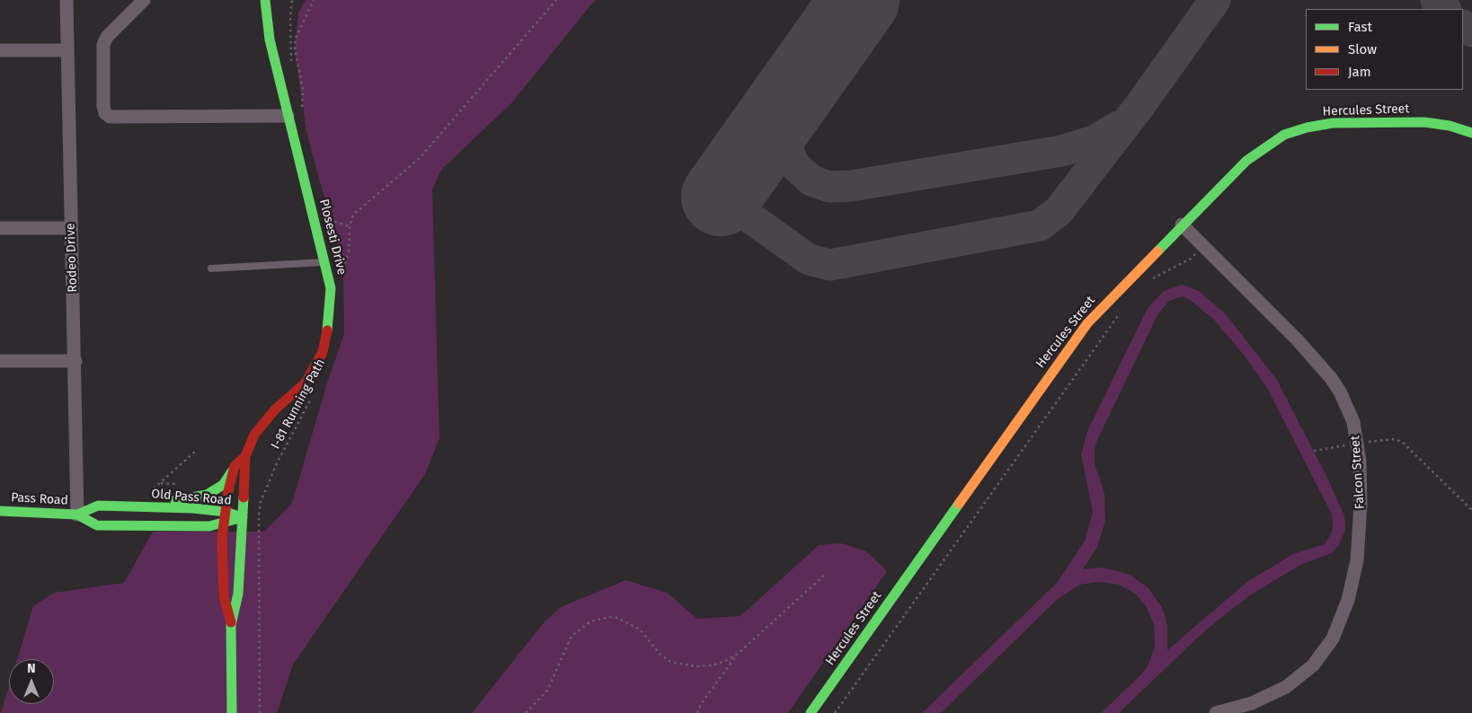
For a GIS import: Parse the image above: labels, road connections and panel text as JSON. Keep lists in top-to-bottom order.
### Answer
{
  "streets": {
    "street": [
      "Hercules Street",
      "Plosesti Drive",
      "Rodeo Drive",
      "Falcon Street",
      "Old Pass Road",
      "Pass Road"
    ],
    "path": ["I-81 Running Path"]
  },
  "crossings": [
    ["Hercules Street", "Falcon Street"],
    ["Plosesti Drive", "Old Pass Road"],
    ["Rodeo Drive", "Old Pass Road"],
    ["Rodeo Drive", "Pass Road"],
    ["Old Pass Road", "Pass Road"]
  ],
  "legend": ["Fast", "Slow", "Jam"],
  "north": "top"
}
